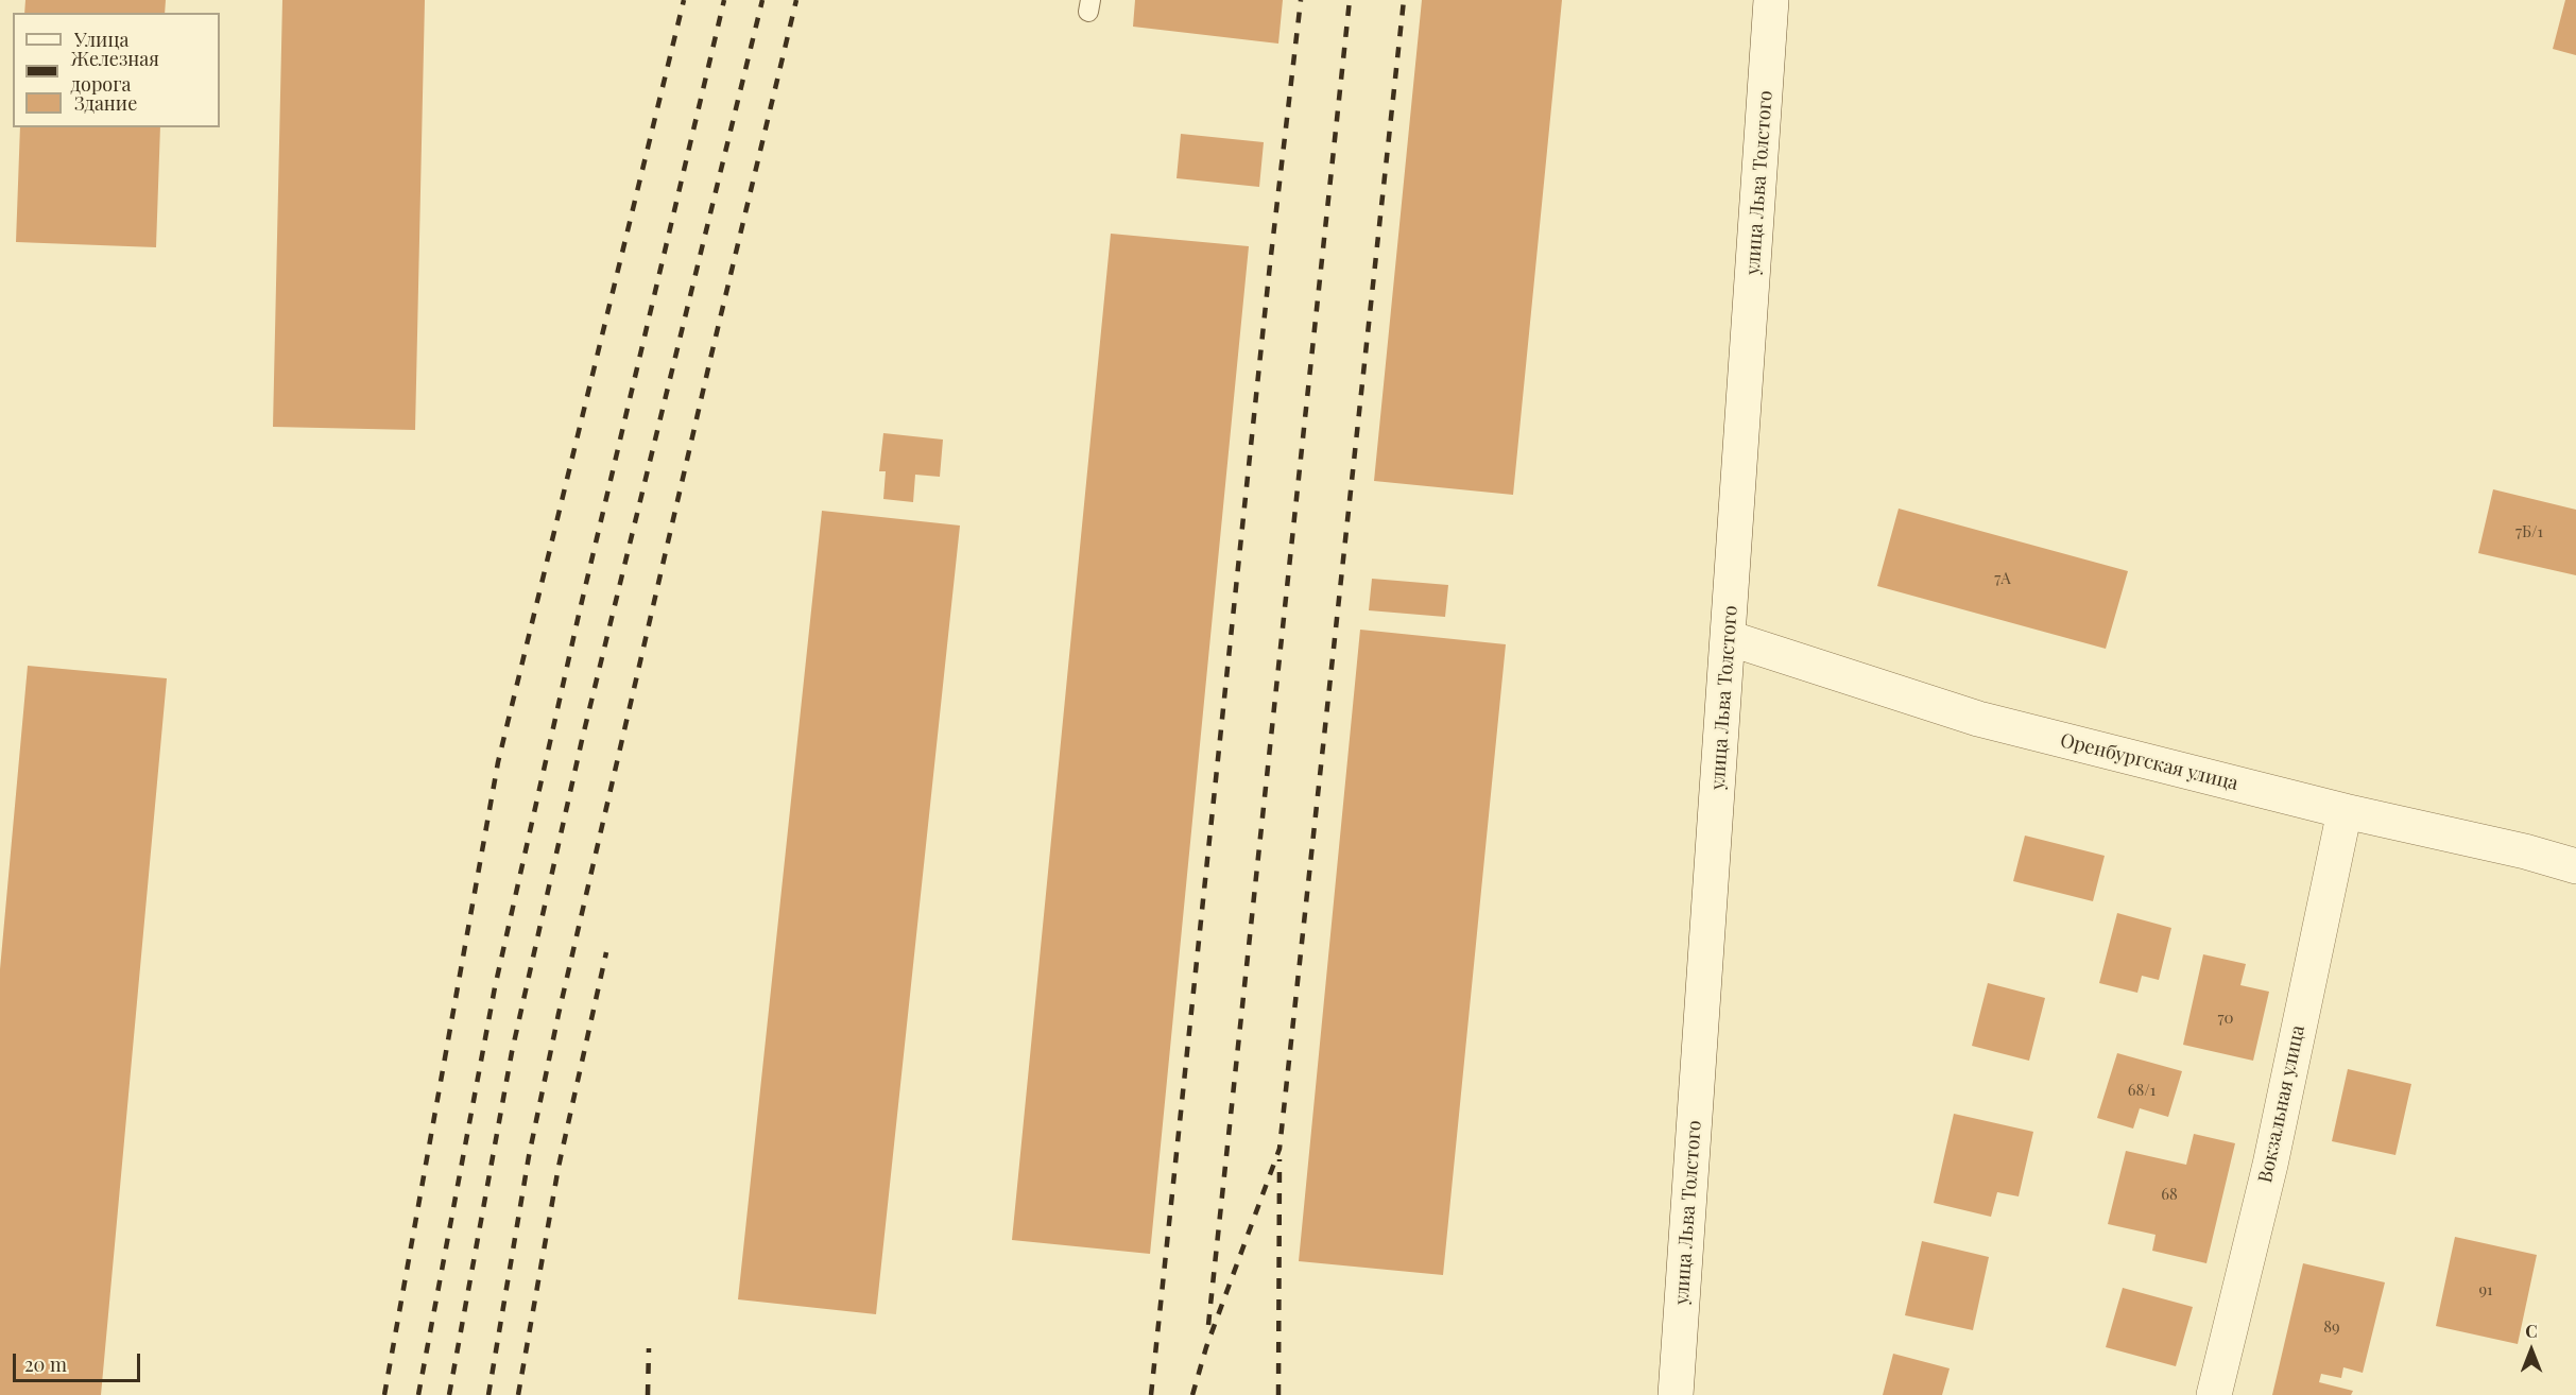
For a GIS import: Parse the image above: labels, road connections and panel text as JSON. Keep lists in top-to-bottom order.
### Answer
{
  "streets": {
    "street": ["улица Льва Толстого", "Оренбургская улица", "Вокзальная улица"]
  },
  "crossings": [
    ["улица Льва Толстого", "Оренбургская улица"],
    ["Оренбургская улица", "Вокзальная улица"]
  ],
  "house_numbers": [
    "7Б/1",
    "7А",
    "70",
    "68/1",
    "68",
    "91",
    "89"
  ],
  "legend": ["Улица", "Железная дорога", "Здание"],
  "scale_bar": "20 m",
  "north": "top"
}
